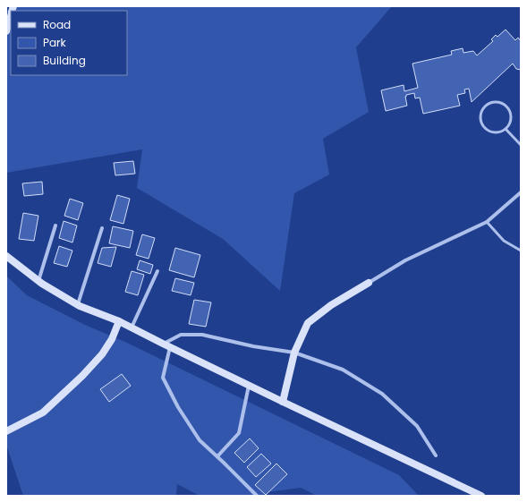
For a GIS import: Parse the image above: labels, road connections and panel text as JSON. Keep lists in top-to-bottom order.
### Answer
{
  "legend": ["Road", "Park", "Building"]
}
